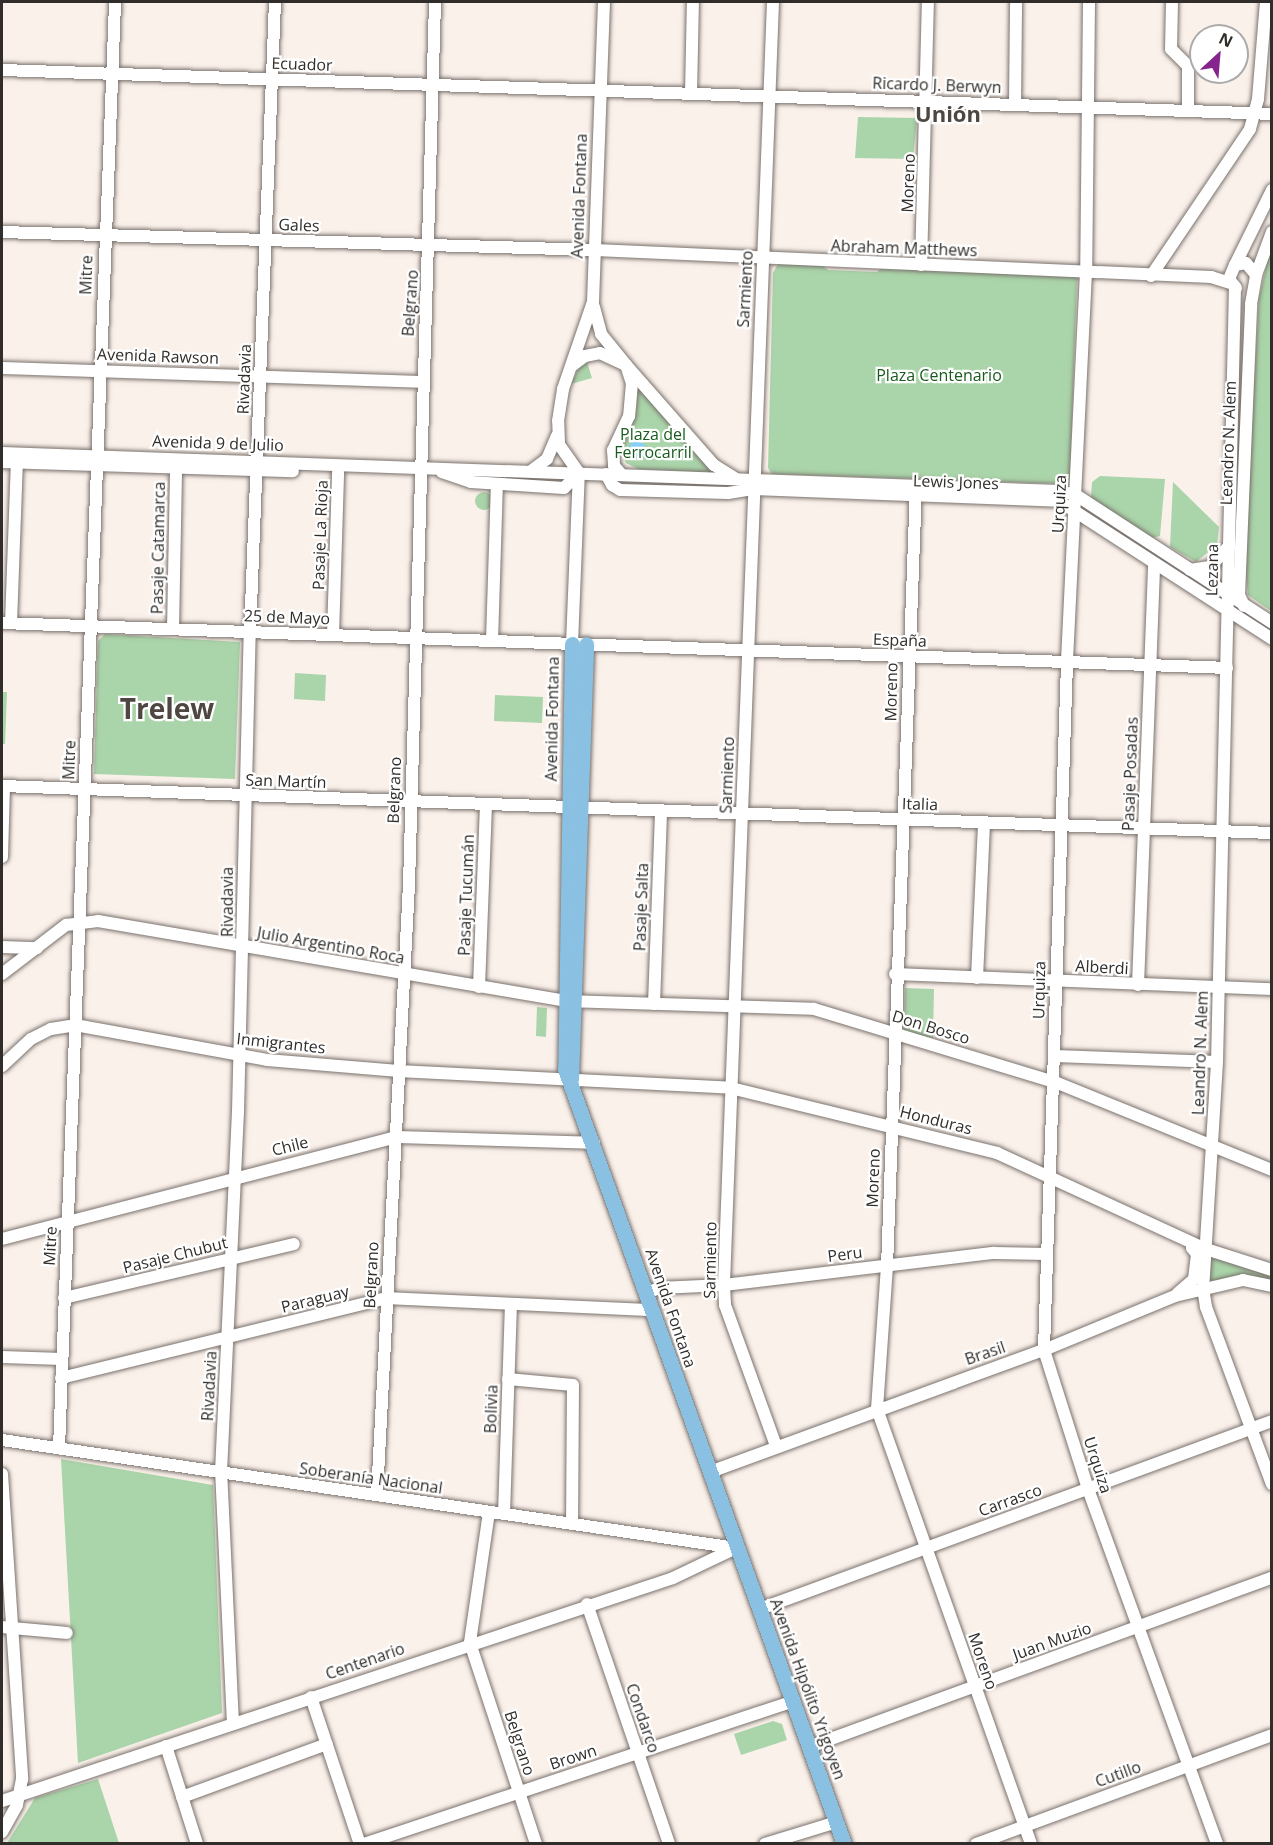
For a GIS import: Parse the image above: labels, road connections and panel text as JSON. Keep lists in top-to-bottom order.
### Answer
{
  "streets": {
    "main road": ["Avenida Fontana", "Avenida Hipólito Yrigoyen"],
    "street": [
      "Ecuador",
      "Ricardo J. Berwyn",
      "Moreno",
      "Gales",
      "Abraham Matthews",
      "Mitre",
      "Sarmiento",
      "Belgrano",
      "Avenida Rawson",
      "Rivadavia",
      "Avenida 9 de Julio",
      "Leandro N. Alem",
      "Lewis Jones",
      "Urquiza",
      "Pasaje La Rioja",
      "Pasaje Catamarca",
      "Lezana",
      "25 de Mayo",
      "España",
      "Pasaje Posadas",
      "San Martín",
      "Italia",
      "Pasaje Tucumán",
      "Pasaje Salta",
      "Julio Argentino Roca",
      "Alberdi",
      "Don Bosco",
      "Inmigrantes",
      "Honduras",
      "Chile",
      "Peru",
      "Pasaje Chubut",
      "Paraguay",
      "Brasil",
      "Bolivia",
      "Soberanía Nacional",
      "Carrasco",
      "Juan Muzio",
      "Centenario",
      "Condarco",
      "Brown",
      "Cutillo"
    ]
  },
  "crossings": [
    ["Ecuador", "Ricardo J. Berwyn"],
    ["Ecuador", "Avenida Fontana"],
    ["Ecuador", "Mitre"],
    ["Ecuador", "Belgrano"],
    ["Ecuador", "Rivadavia"],
    ["Ricardo J. Berwyn", "Moreno"],
    ["Ricardo J. Berwyn", "Avenida Fontana"],
    ["Ricardo J. Berwyn", "Sarmiento"],
    ["Ricardo J. Berwyn", "Urquiza"],
    ["Moreno", "Abraham Matthews"],
    ["Moreno", "Lewis Jones"],
    ["Moreno", "España"],
    ["Moreno", "Italia"],
    ["Moreno", "Alberdi"],
    ["Moreno", "Don Bosco"],
    ["Moreno", "Honduras"],
    ["Moreno", "Peru"],
    ["Moreno", "Brasil"],
    ["Moreno", "Carrasco"],
    ["Moreno", "Juan Muzio"],
    ["Moreno", "Cutillo"],
    ["Avenida Fontana", "Gales"],
    ["Avenida Fontana", "Abraham Matthews"],
    ["Avenida Fontana", "Avenida 9 de Julio"],
    ["Avenida Fontana", "Lewis Jones"],
    ["Avenida Fontana", "25 de Mayo"],
    ["Avenida Fontana", "España"],
    ["Avenida Fontana", "San Martín"],
    ["Avenida Fontana", "Italia"],
    ["Avenida Fontana", "Julio Argentino Roca"],
    ["Avenida Fontana", "Don Bosco"],
    ["Avenida Fontana", "Inmigrantes"],
    ["Avenida Fontana", "Honduras"],
    ["Avenida Fontana", "Chile"],
    ["Avenida Fontana", "Peru"],
    ["Avenida Fontana", "Paraguay"],
    ["Avenida Fontana", "Brasil"],
    ["Avenida Fontana", "Soberanía Nacional"],
    ["Avenida Fontana", "Centenario"],
    ["Avenida Fontana", "Avenida Hipólito Yrigoyen"],
    ["Gales", "Abraham Matthews"],
    ["Gales", "Mitre"],
    ["Gales", "Belgrano"],
    ["Gales", "Rivadavia"],
    ["Abraham Matthews", "Sarmiento"],
    ["Abraham Matthews", "Leandro N. Alem"],
    ["Abraham Matthews", "Urquiza"],
    ["Mitre", "Avenida Rawson"],
    ["Mitre", "Avenida 9 de Julio"],
    ["Mitre", "25 de Mayo"],
    ["Mitre", "San Martín"],
    ["Mitre", "Julio Argentino Roca"],
    ["Mitre", "Inmigrantes"],
    ["Mitre", "Chile"],
    ["Mitre", "Pasaje Chubut"],
    ["Mitre", "Paraguay"],
    ["Mitre", "Soberanía Nacional"],
    ["Sarmiento", "Lewis Jones"],
    ["Sarmiento", "España"],
    ["Sarmiento", "Italia"],
    ["Sarmiento", "Don Bosco"],
    ["Sarmiento", "Honduras"],
    ["Sarmiento", "Peru"],
    ["Sarmiento", "Brasil"],
    ["Belgrano", "Avenida Rawson"],
    ["Belgrano", "Avenida 9 de Julio"],
    ["Belgrano", "25 de Mayo"],
    ["Belgrano", "San Martín"],
    ["Belgrano", "Julio Argentino Roca"],
    ["Belgrano", "Inmigrantes"],
    ["Belgrano", "Chile"],
    ["Belgrano", "Paraguay"],
    ["Belgrano", "Soberanía Nacional"],
    ["Belgrano", "Centenario"],
    ["Belgrano", "Brown"],
    ["Avenida Rawson", "Rivadavia"],
    ["Rivadavia", "Avenida 9 de Julio"],
    ["Rivadavia", "25 de Mayo"],
    ["Rivadavia", "San Martín"],
    ["Rivadavia", "Julio Argentino Roca"],
    ["Rivadavia", "Inmigrantes"],
    ["Rivadavia", "Chile"],
    ["Rivadavia", "Pasaje Chubut"],
    ["Rivadavia", "Paraguay"],
    ["Rivadavia", "Soberanía Nacional"],
    ["Rivadavia", "Centenario"],
    ["Avenida 9 de Julio", "Lewis Jones"],
    ["Avenida 9 de Julio", "Pasaje La Rioja"],
    ["Avenida 9 de Julio", "Pasaje Catamarca"],
    ["Leandro N. Alem", "Lewis Jones"],
    ["Leandro N. Alem", "Lezana"],
    ["Leandro N. Alem", "España"],
    ["Leandro N. Alem", "Italia"],
    ["Leandro N. Alem", "Alberdi"],
    ["Leandro N. Alem", "Don Bosco"],
    ["Leandro N. Alem", "Honduras"],
    ["Leandro N. Alem", "Brasil"],
    ["Leandro N. Alem", "Carrasco"],
    ["Lewis Jones", "Urquiza"],
    ["Lewis Jones", "Lezana"],
    ["Lewis Jones", "Pasaje Posadas"],
    ["Urquiza", "España"],
    ["Urquiza", "Italia"],
    ["Urquiza", "Alberdi"],
    ["Urquiza", "Don Bosco"],
    ["Urquiza", "Honduras"],
    ["Urquiza", "Peru"],
    ["Urquiza", "Brasil"],
    ["Urquiza", "Carrasco"],
    ["Urquiza", "Juan Muzio"],
    ["Urquiza", "Cutillo"],
    ["Pasaje La Rioja", "25 de Mayo"],
    ["Pasaje Catamarca", "25 de Mayo"],
    ["25 de Mayo", "España"],
    ["España", "Pasaje Posadas"],
    ["Pasaje Posadas", "Italia"],
    ["Pasaje Posadas", "Alberdi"],
    ["San Martín", "Italia"],
    ["San Martín", "Pasaje Tucumán"],
    ["Italia", "Pasaje Salta"],
    ["Pasaje Tucumán", "Julio Argentino Roca"],
    ["Pasaje Salta", "Don Bosco"],
    ["Julio Argentino Roca", "Don Bosco"],
    ["Inmigrantes", "Honduras"],
    ["Paraguay", "Bolivia"],
    ["Bolivia", "Soberanía Nacional"],
    ["Soberanía Nacional", "Centenario"],
    ["Soberanía Nacional", "Avenida Hipólito Yrigoyen"],
    ["Carrasco", "Avenida Hipólito Yrigoyen"],
    ["Juan Muzio", "Avenida Hipólito Yrigoyen"],
    ["Centenario", "Avenida Hipólito Yrigoyen"],
    ["Centenario", "Condarco"],
    ["Avenida Hipólito Yrigoyen", "Brown"],
    ["Condarco", "Brown"]
  ],
  "districts": ["Unión", "Trelew"],
  "parks": ["Plaza Centenario", "Plaza del Ferrocarril"],
  "north": "top right"
}
